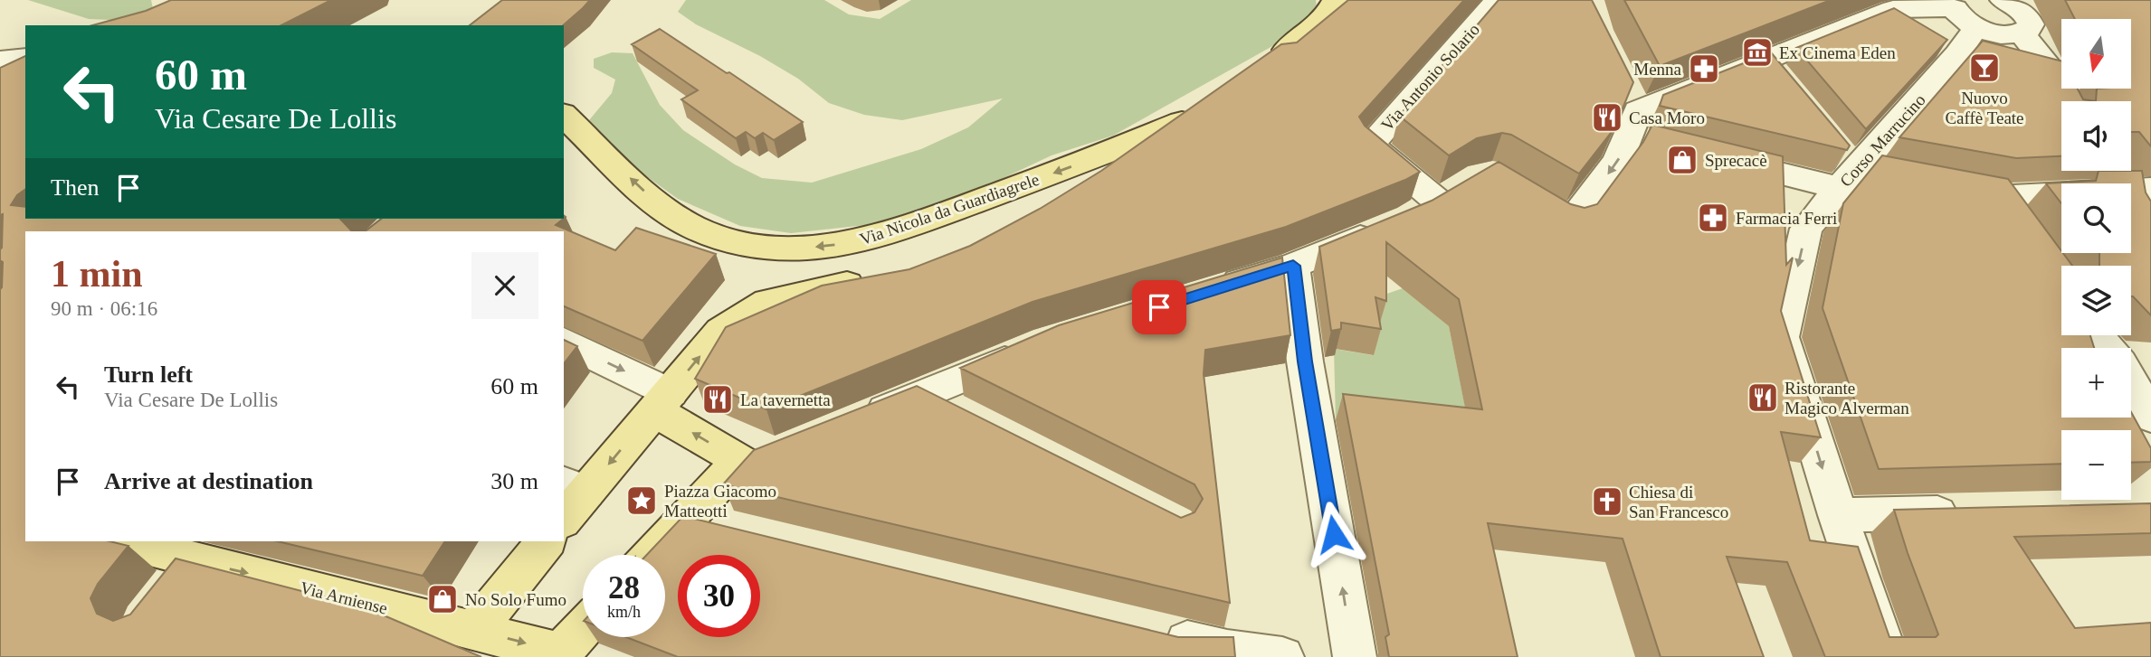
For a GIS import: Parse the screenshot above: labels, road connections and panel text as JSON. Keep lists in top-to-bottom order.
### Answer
{
  "streets": {
    "main road": ["Via Nicola da Guardiagrele", "Via Arniense"],
    "street": ["Via Antonio Solario", "Corso Marrucino"]
  },
  "one_way": ["Corso Marrucino", "Via Arniense"],
  "places": {
    "museum": ["Ex Cinema Eden"],
    "bar": ["Nuovo Caffè Teate"],
    "pharmacy": ["Menna", "Farmacia Ferri"],
    "restaurant": ["Casa Moro", "Ristorante Magico Alverman", "La tavernetta"],
    "shop": ["Sprecacè", "No Solo Fumo"],
    "place": ["Piazza Giacomo Matteotti"],
    "church": ["Chiesa di San Francesco"]
  },
  "north": "bottom",
  "page": {
    "map_buttons": ["+", "−"],
    "turn": ["60 m", "Via Cesare De Lollis"],
    "then": "Then",
    "heading": ["1 min", "90 m · 06:16"],
    "list": [
      {
        "name": "Turn left",
        "note": "Via Cesare De Lollis",
        "value": "60 m"
      },
      {
        "name": "Arrive at destination",
        "value": "30 m"
      }
    ],
    "speed": "28 km/h",
    "limit": "30"
  }
}
